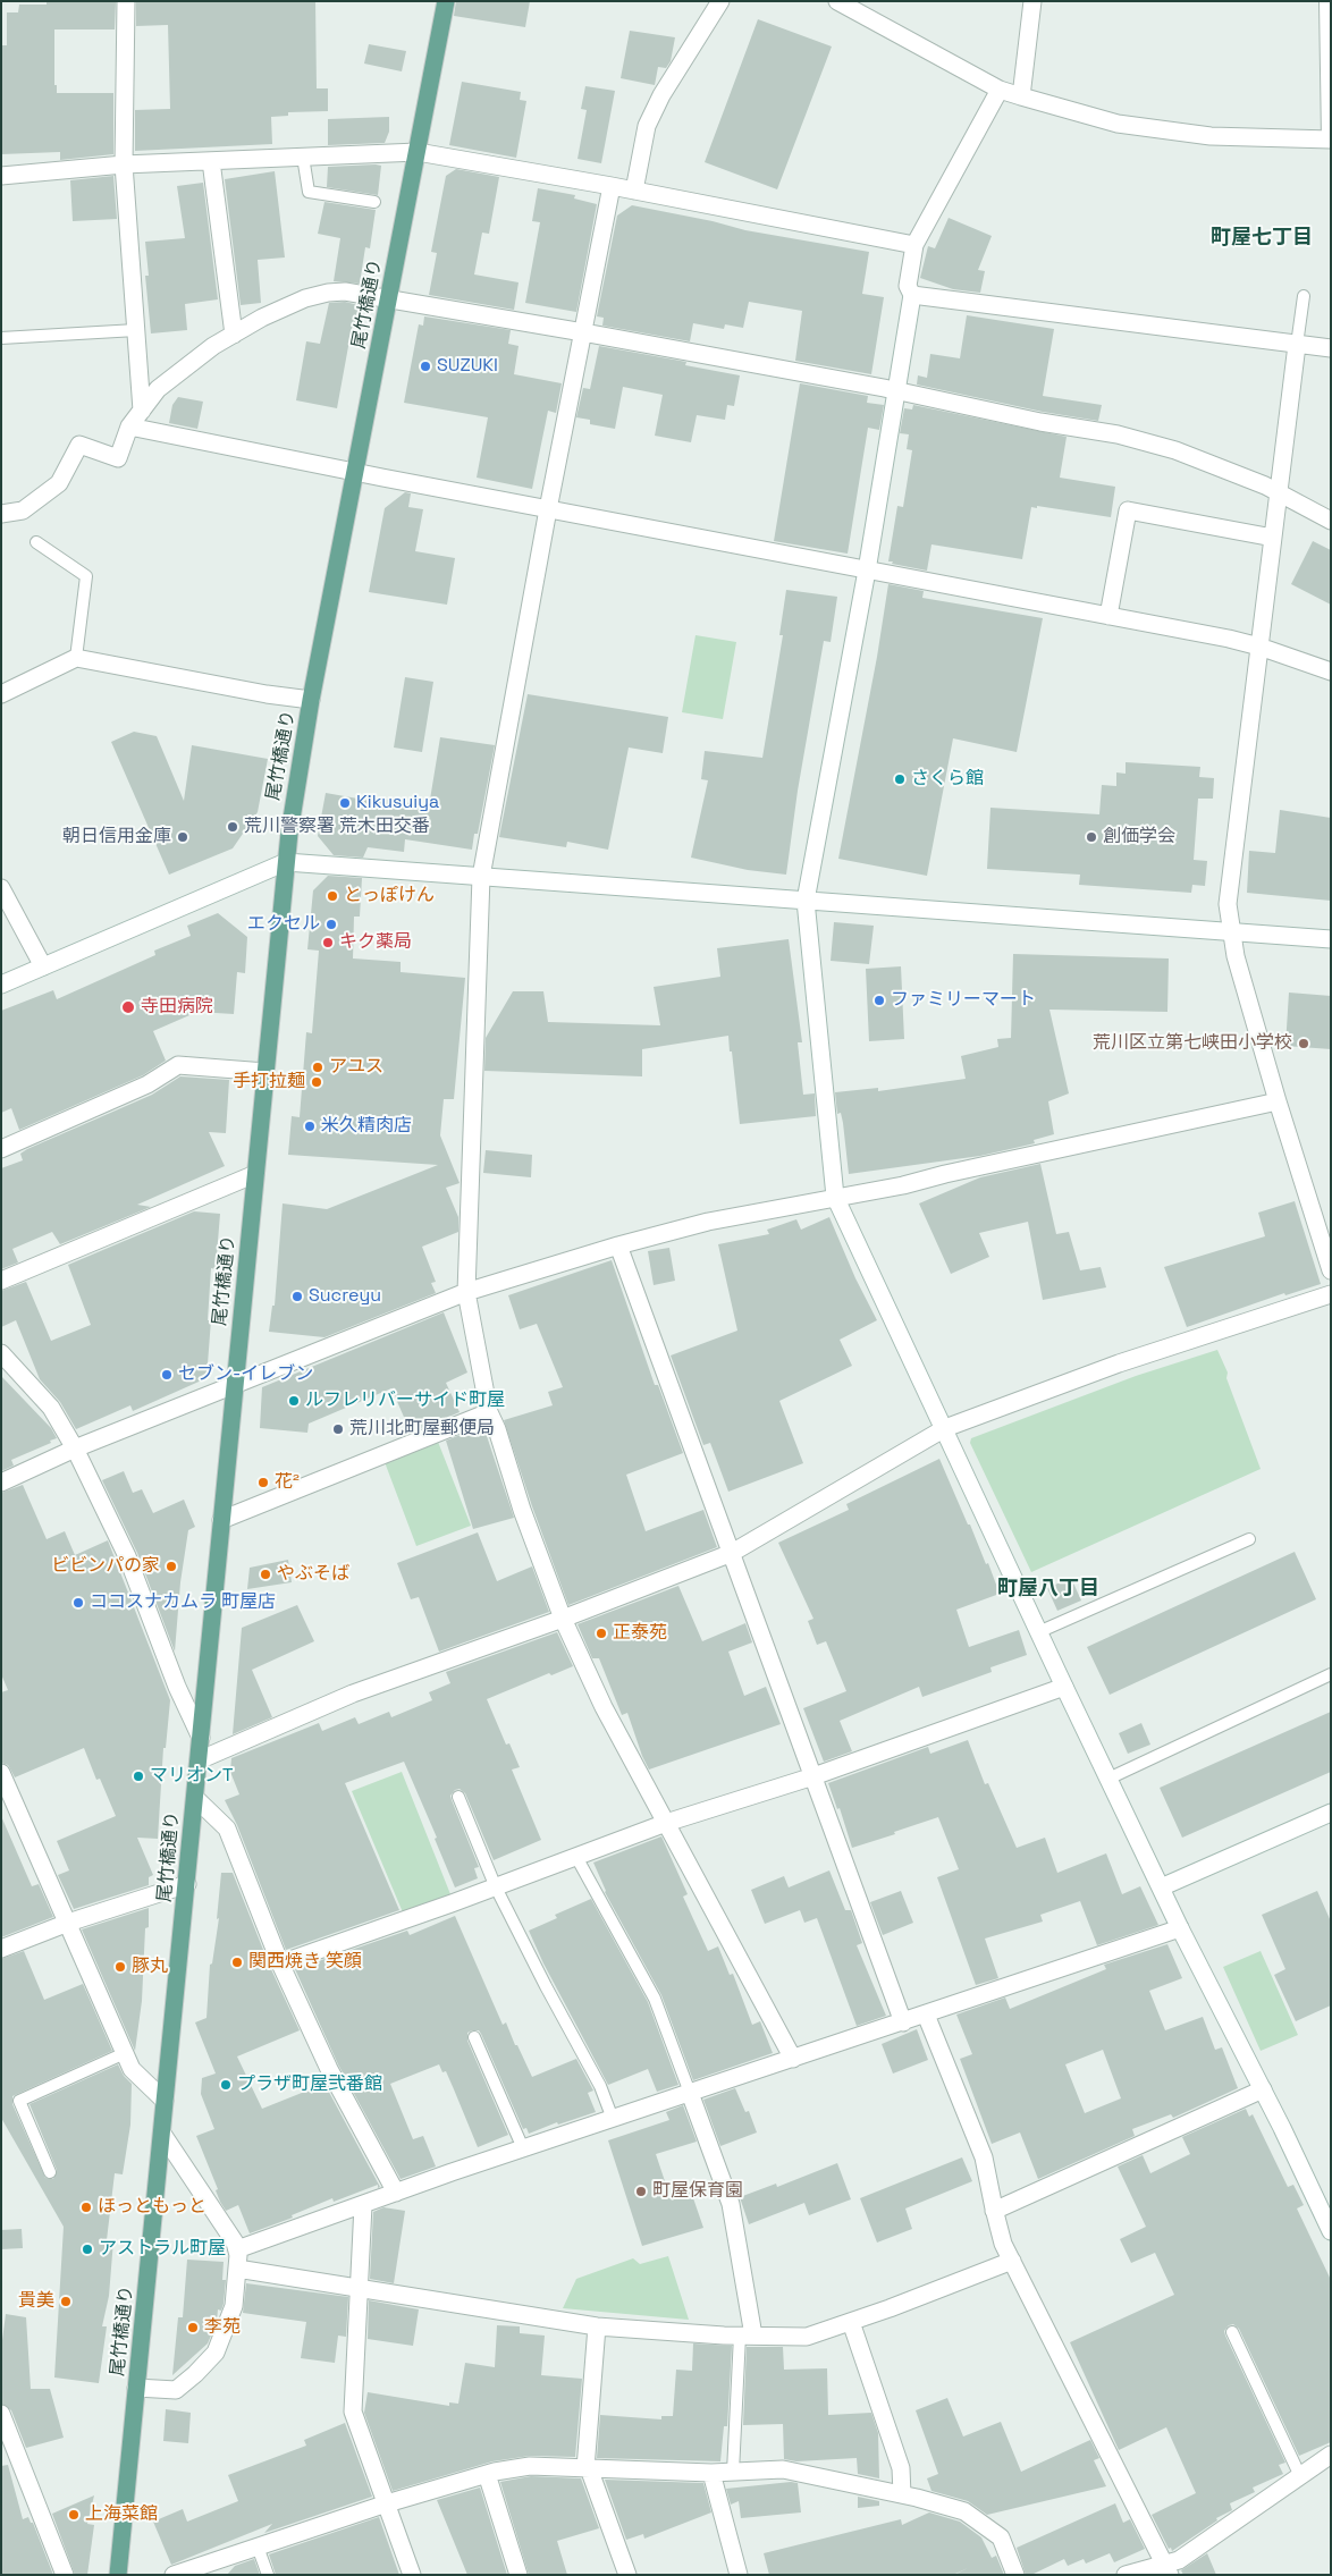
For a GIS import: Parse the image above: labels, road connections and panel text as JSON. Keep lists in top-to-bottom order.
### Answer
{
  "streets": {
    "main road": ["尾竹橋通り"]
  },
  "districts": ["町屋七丁目", "町屋八丁目"],
  "places": [
    "SUZUKI",
    "さくら館",
    "Kikusuiya",
    "荒川警察署 荒木田交番",
    "朝日信用金庫",
    "創価学会",
    "とっぽけん",
    "エクセル",
    "キク薬局",
    "ファミリーマート",
    "寺田病院",
    "荒川区立第七峡田小学校",
    "アユス",
    "手打拉麺",
    "米久精肉店",
    "Sucreyu",
    "セブン-イレブン",
    "ルフレリバーサイド町屋",
    "荒川北町屋郵便局",
    "花²",
    "ビビンパの家",
    "やぶそば",
    "ココスナカムラ 町屋店",
    "正泰苑",
    "マリオンT",
    "関西焼き 笑顔",
    "豚丸",
    "プラザ町屋弐番館",
    "町屋保育園",
    "ほっともっと",
    "アストラル町屋",
    "貴美",
    "李苑",
    "上海菜館"
  ]
}
